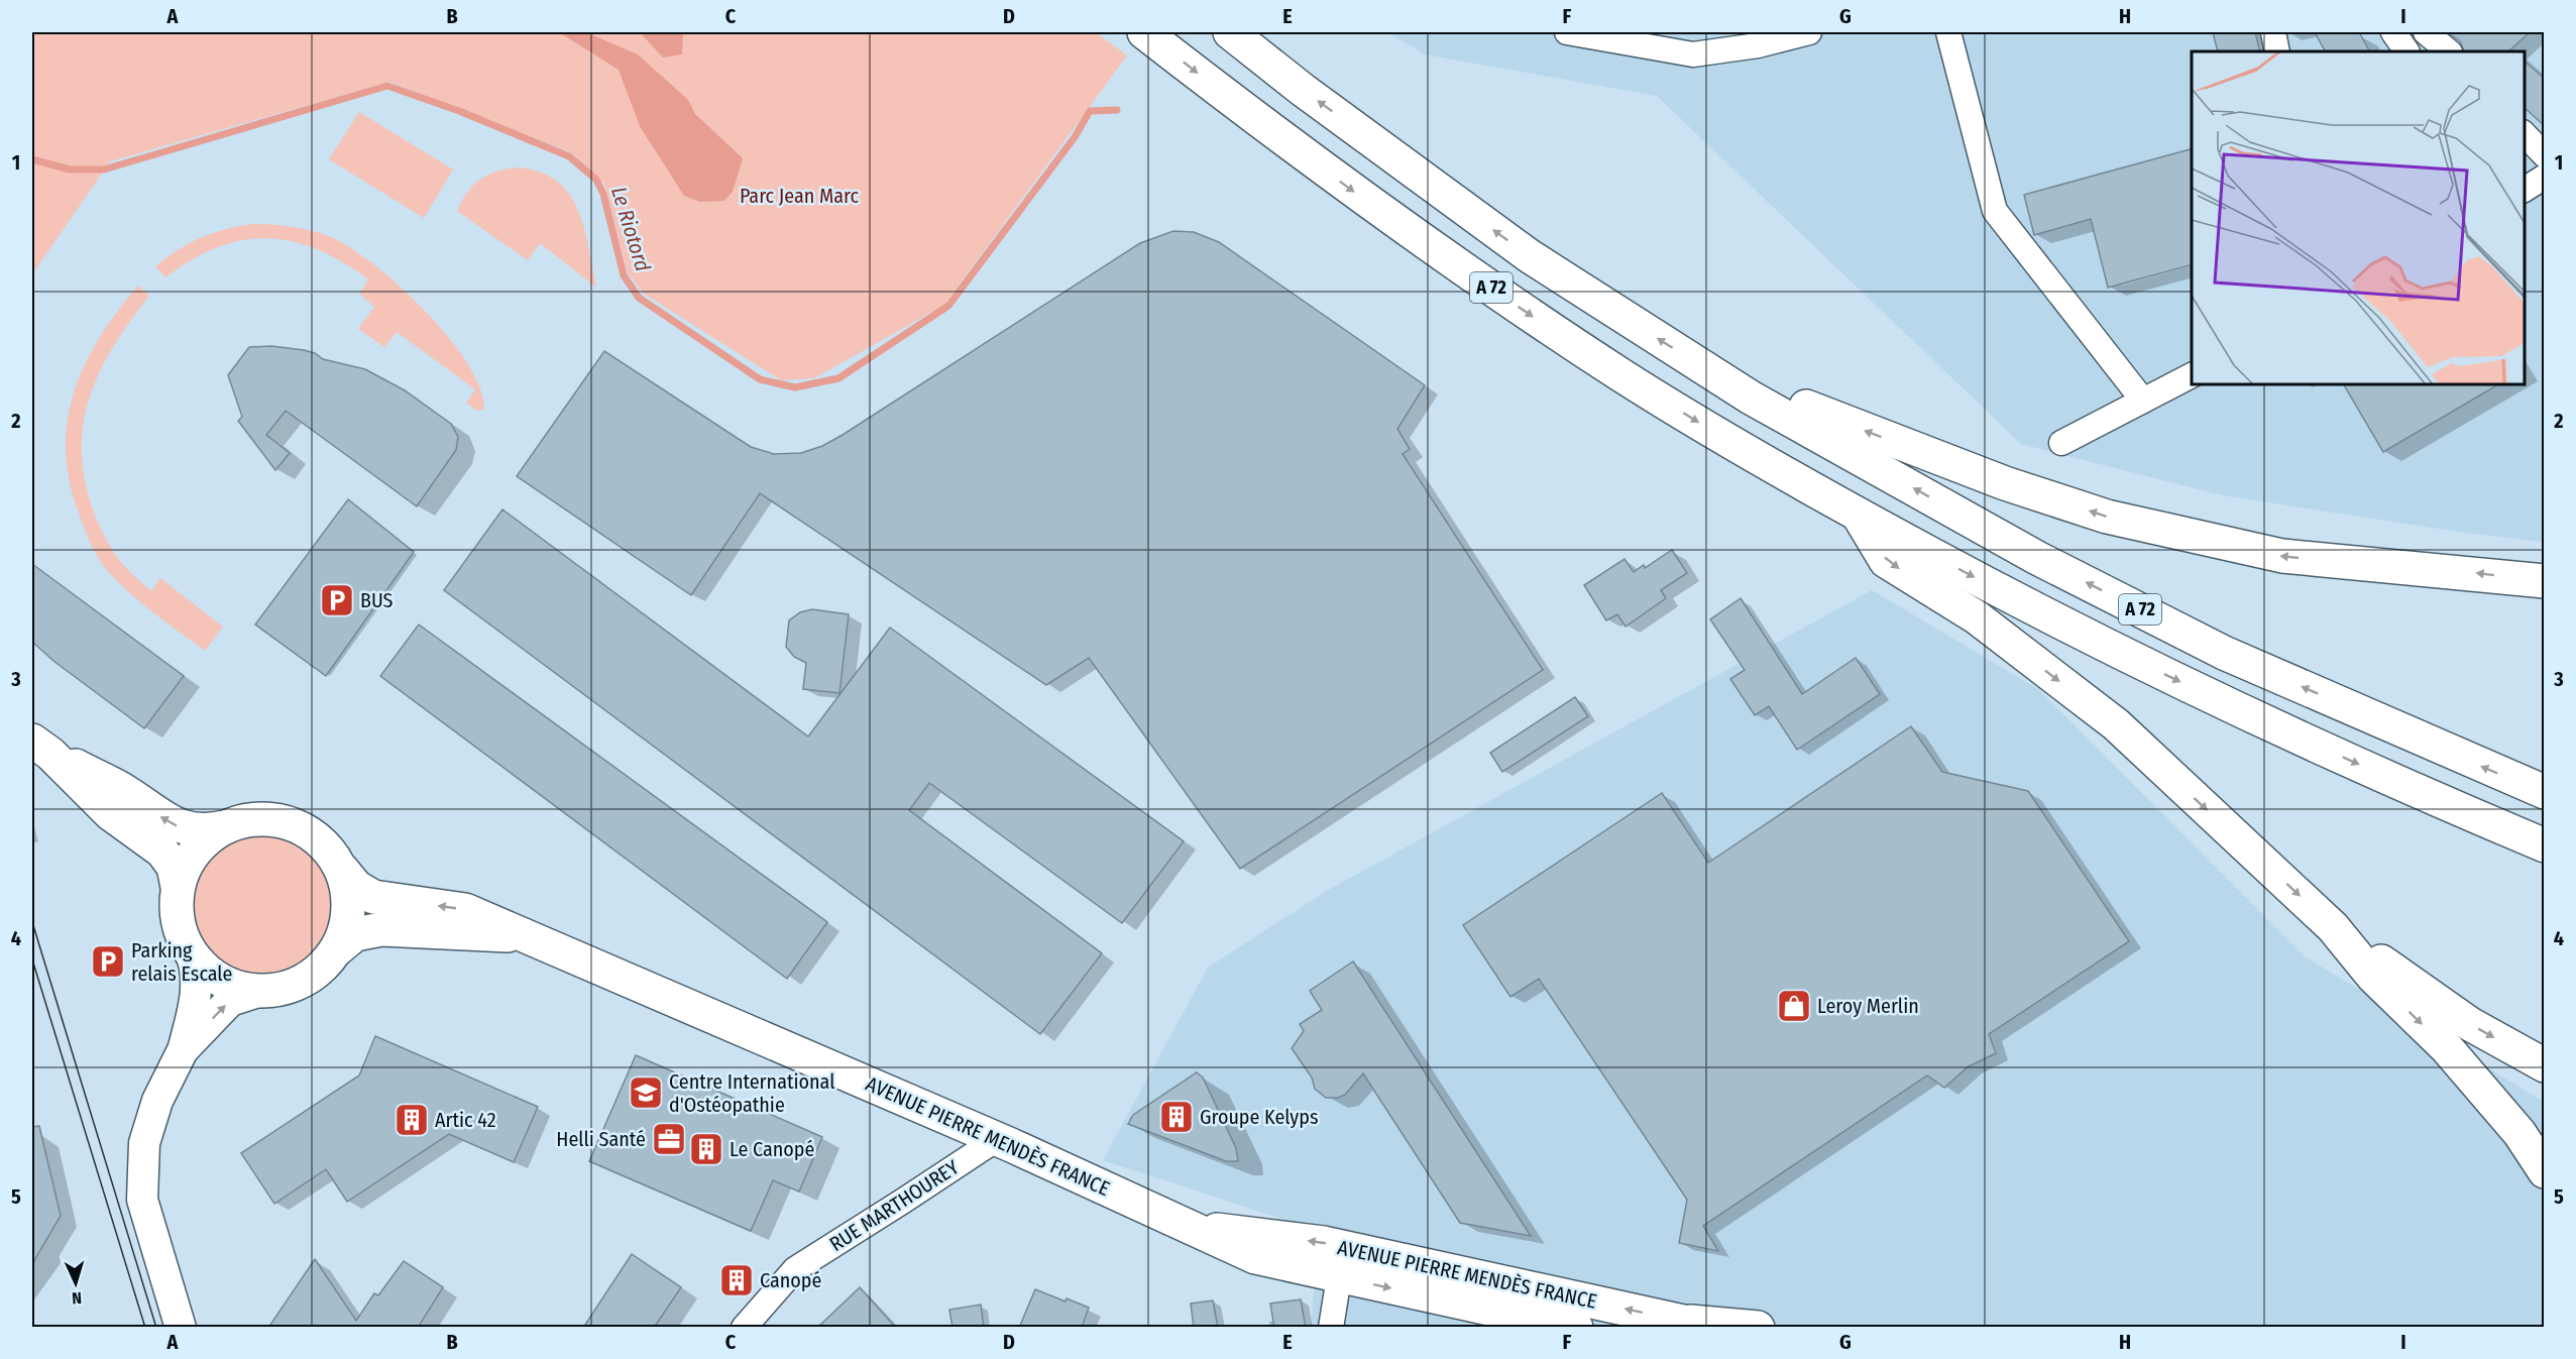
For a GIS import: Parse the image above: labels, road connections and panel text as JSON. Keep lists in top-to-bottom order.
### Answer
{
  "streets": {
    "main road": ["A 72", "AVENUE PIERRE MENDÈS FRANCE"],
    "street": ["RUE MARTHOUREY"]
  },
  "crossings": [
    ["AVENUE PIERRE MENDÈS FRANCE", "RUE MARTHOUREY"]
  ],
  "water": ["Le Riotord"],
  "parks": ["Parc Jean Marc"],
  "places": {
    "parking": ["BUS", "Parking relais Escale"],
    "shop": ["Leroy Merlin"],
    "school or university": ["Centre International d'Ostéopathie"],
    "building": [
      "Groupe Kelyps",
      "Artic 42",
      "Le Canopé",
      "Canopé"
    ],
    "office": ["Helli Santé"]
  },
  "north": "bottom",
  "grid": {
    "columns": [
      "A",
      "B",
      "C",
      "D",
      "E",
      "F",
      "G",
      "H",
      "I"
    ],
    "rows": [
      "1",
      "2",
      "3",
      "4",
      "5"
    ]
  }
}
